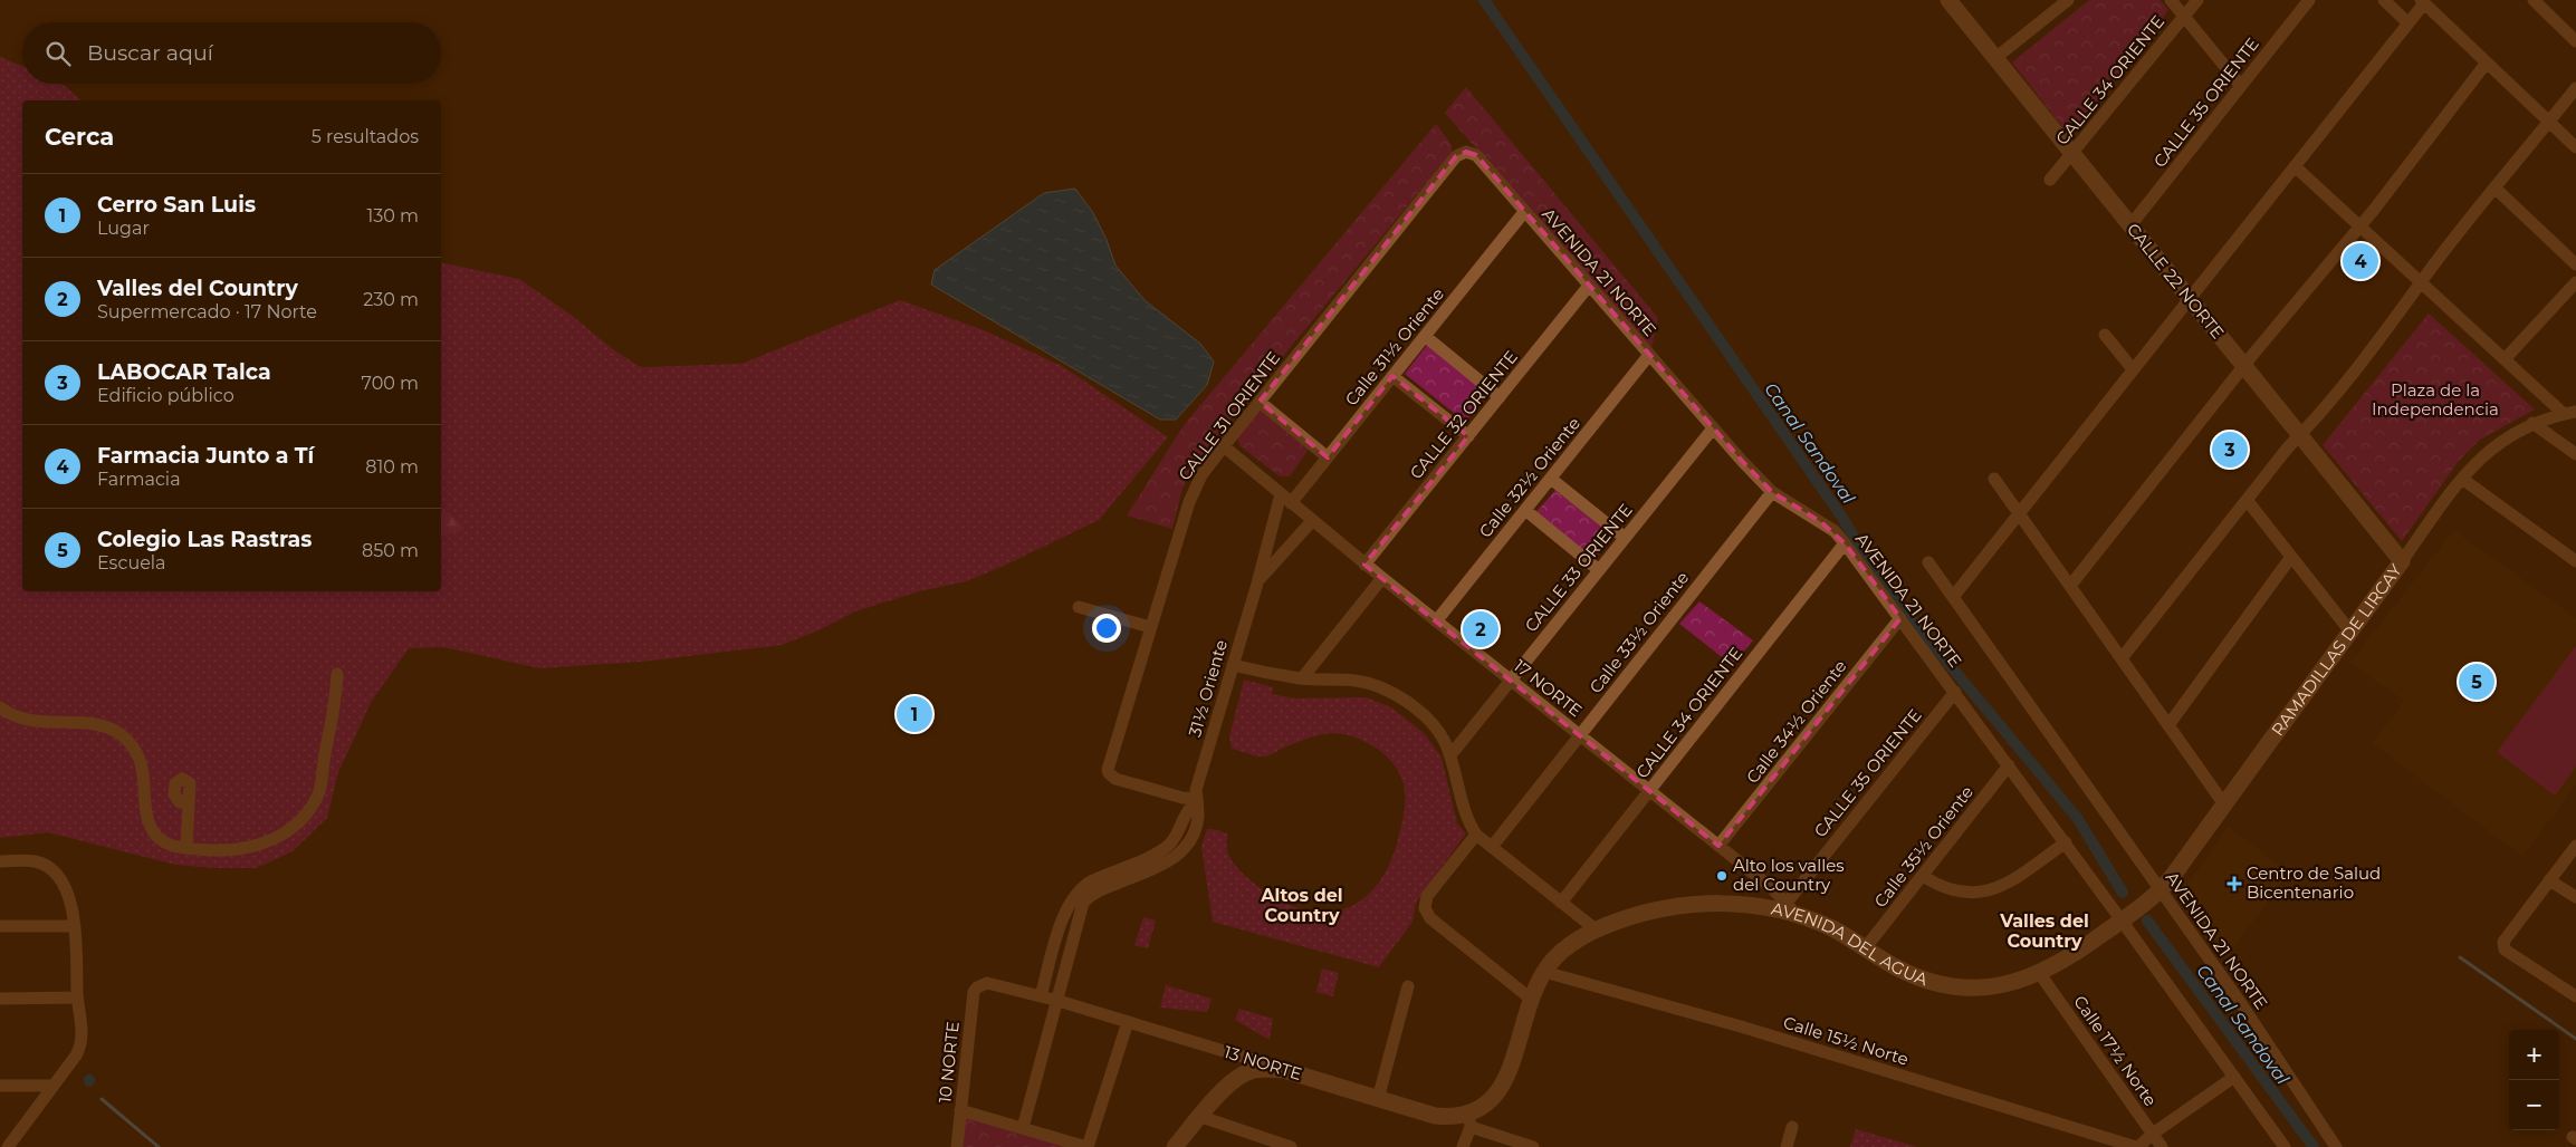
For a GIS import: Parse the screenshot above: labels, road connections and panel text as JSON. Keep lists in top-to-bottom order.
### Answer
{
  "streets": {
    "street": [
      "CALLE 34 ORIENTE",
      "CALLE 35 ORIENTE",
      "AVENIDA 21 NORTE",
      "CALLE 22 NORTE",
      "Calle 31½ Oriente",
      "CALLE 32 ORIENTE",
      "CALLE 31 ORIENTE",
      "Calle 32½ Oriente",
      "CALLE 33 ORIENTE",
      "Calle 33½ Oriente",
      "RAMADILLAS DE LIRCAY",
      "31½ Oriente",
      "17 NORTE",
      "Calle 34½ Oriente",
      "Calle 35½ Oriente",
      "AVENIDA DEL AGUA",
      "Calle 15½ Norte",
      "Calle 17½ Norte",
      "10 NORTE",
      "13 NORTE"
    ]
  },
  "crossings": [
    ["CALLE 34 ORIENTE", "AVENIDA 21 NORTE"],
    ["CALLE 34 ORIENTE", "CALLE 22 NORTE"],
    ["CALLE 34 ORIENTE", "17 NORTE"],
    ["CALLE 35 ORIENTE", "AVENIDA 21 NORTE"],
    ["CALLE 35 ORIENTE", "CALLE 22 NORTE"],
    ["CALLE 35 ORIENTE", "17 NORTE"],
    ["CALLE 35 ORIENTE", "AVENIDA DEL AGUA"],
    ["AVENIDA 21 NORTE", "Calle 31½ Oriente"],
    ["AVENIDA 21 NORTE", "CALLE 32 ORIENTE"],
    ["AVENIDA 21 NORTE", "CALLE 31 ORIENTE"],
    ["AVENIDA 21 NORTE", "Calle 32½ Oriente"],
    ["AVENIDA 21 NORTE", "CALLE 33 ORIENTE"],
    ["AVENIDA 21 NORTE", "Calle 33½ Oriente"],
    ["AVENIDA 21 NORTE", "RAMADILLAS DE LIRCAY"],
    ["AVENIDA 21 NORTE", "Calle 34½ Oriente"],
    ["AVENIDA 21 NORTE", "Calle 35½ Oriente"],
    ["AVENIDA 21 NORTE", "AVENIDA DEL AGUA"],
    ["CALLE 22 NORTE", "RAMADILLAS DE LIRCAY"],
    ["Calle 31½ Oriente", "31½ Oriente"],
    ["Calle 31½ Oriente", "17 NORTE"],
    ["CALLE 32 ORIENTE", "17 NORTE"],
    ["CALLE 31 ORIENTE", "31½ Oriente"],
    ["CALLE 31 ORIENTE", "17 NORTE"],
    ["Calle 32½ Oriente", "17 NORTE"],
    ["CALLE 33 ORIENTE", "17 NORTE"],
    ["Calle 33½ Oriente", "17 NORTE"],
    ["RAMADILLAS DE LIRCAY", "AVENIDA DEL AGUA"],
    ["31½ Oriente", "17 NORTE"],
    ["17 NORTE", "Calle 34½ Oriente"],
    ["17 NORTE", "AVENIDA DEL AGUA"],
    ["Calle 35½ Oriente", "AVENIDA DEL AGUA"],
    ["AVENIDA DEL AGUA", "Calle 15½ Norte"],
    ["AVENIDA DEL AGUA", "Calle 17½ Norte"],
    ["AVENIDA DEL AGUA", "13 NORTE"],
    ["10 NORTE", "13 NORTE"]
  ],
  "districts": ["Altos del Country", "Valles del Country"],
  "water": ["Canal Sandoval"],
  "parks": ["Plaza de la Independencia"],
  "places": {
    "other": ["Alto los valles del Country"],
    "health": ["Centro de Salud Bicentenario"]
  },
  "page": {
    "search": "Buscar aquí",
    "heading": ["Cerca", "5 resultados"],
    "list": [
      {
        "mark": "1",
        "name": "Cerro San Luis",
        "note": "Lugar",
        "value": "130 m"
      },
      {
        "mark": "2",
        "name": "Valles del Country",
        "note": "Supermercado · 17 Norte",
        "value": "230 m"
      },
      {
        "mark": "3",
        "name": "LABOCAR Talca",
        "note": "Edificio público",
        "value": "700 m"
      },
      {
        "mark": "4",
        "name": "Farmacia Junto a Tí",
        "note": "Farmacia",
        "value": "810 m"
      },
      {
        "mark": "5",
        "name": "Colegio Las Rastras",
        "note": "Escuela",
        "value": "850 m"
      }
    ],
    "pins": [
      "4",
      "3",
      "2",
      "5",
      "1"
    ],
    "map_buttons": ["+", "−"]
  }
}
